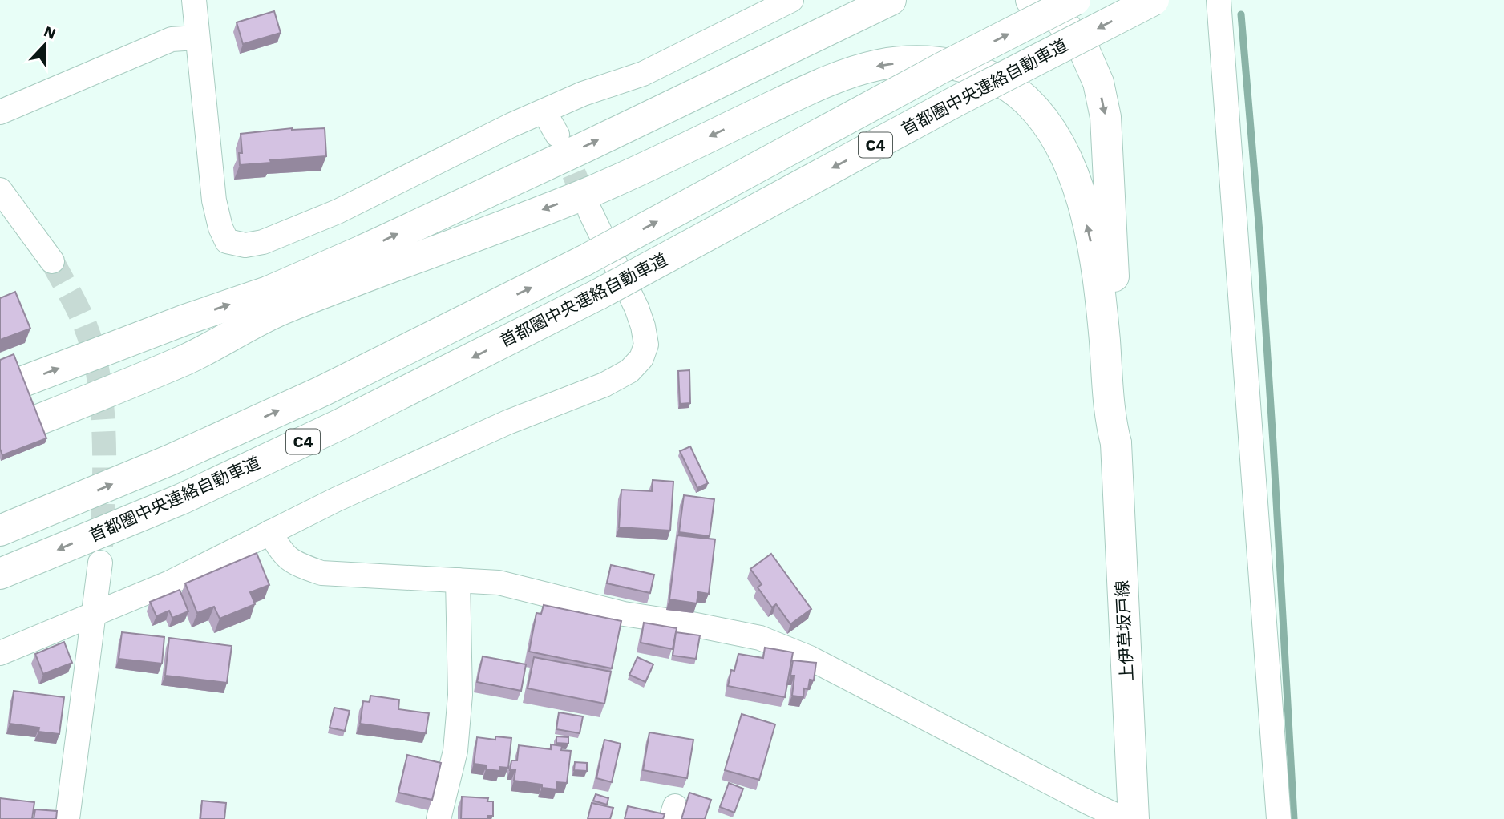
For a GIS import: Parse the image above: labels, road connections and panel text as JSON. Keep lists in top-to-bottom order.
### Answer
{
  "streets": {
    "main road": ["首都圏中央連絡自動車道", "C4", "上伊草坂戸線"]
  },
  "north": "top"
}
